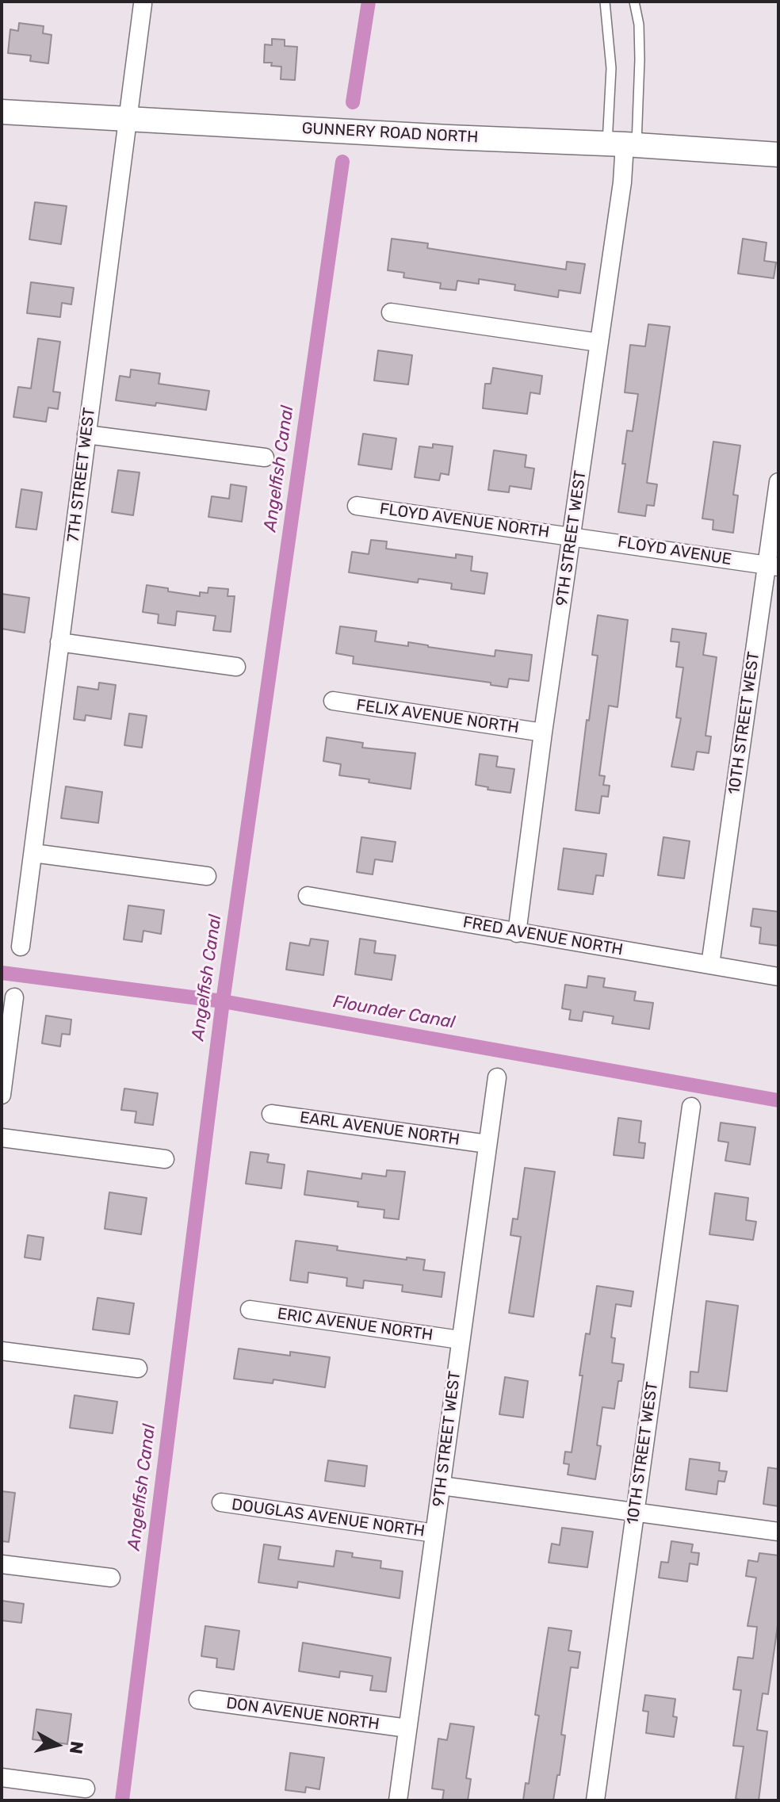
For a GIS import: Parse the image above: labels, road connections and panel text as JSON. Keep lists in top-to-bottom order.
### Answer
{
  "streets": {
    "main road": ["GUNNERY ROAD NORTH"],
    "street": [
      "7TH STREET WEST",
      "FLOYD AVENUE NORTH",
      "9TH STREET WEST",
      "FLOYD AVENUE",
      "FELIX AVENUE NORTH",
      "10TH STREET WEST",
      "FRED AVENUE NORTH",
      "EARL AVENUE NORTH",
      "ERIC AVENUE NORTH",
      "DOUGLAS AVENUE NORTH",
      "DON AVENUE NORTH"
    ]
  },
  "crossings": [
    ["GUNNERY ROAD NORTH", "7TH STREET WEST"],
    ["GUNNERY ROAD NORTH", "9TH STREET WEST"],
    ["FLOYD AVENUE NORTH", "9TH STREET WEST"],
    ["FLOYD AVENUE NORTH", "FLOYD AVENUE"],
    ["9TH STREET WEST", "FLOYD AVENUE"],
    ["9TH STREET WEST", "FELIX AVENUE NORTH"],
    ["9TH STREET WEST", "FRED AVENUE NORTH"],
    ["9TH STREET WEST", "EARL AVENUE NORTH"],
    ["9TH STREET WEST", "ERIC AVENUE NORTH"],
    ["9TH STREET WEST", "DOUGLAS AVENUE NORTH"],
    ["9TH STREET WEST", "DON AVENUE NORTH"],
    ["FLOYD AVENUE", "10TH STREET WEST"],
    ["10TH STREET WEST", "FRED AVENUE NORTH"]
  ],
  "water": ["Angelfish Canal", "Flounder Canal"],
  "north": "right"
}
